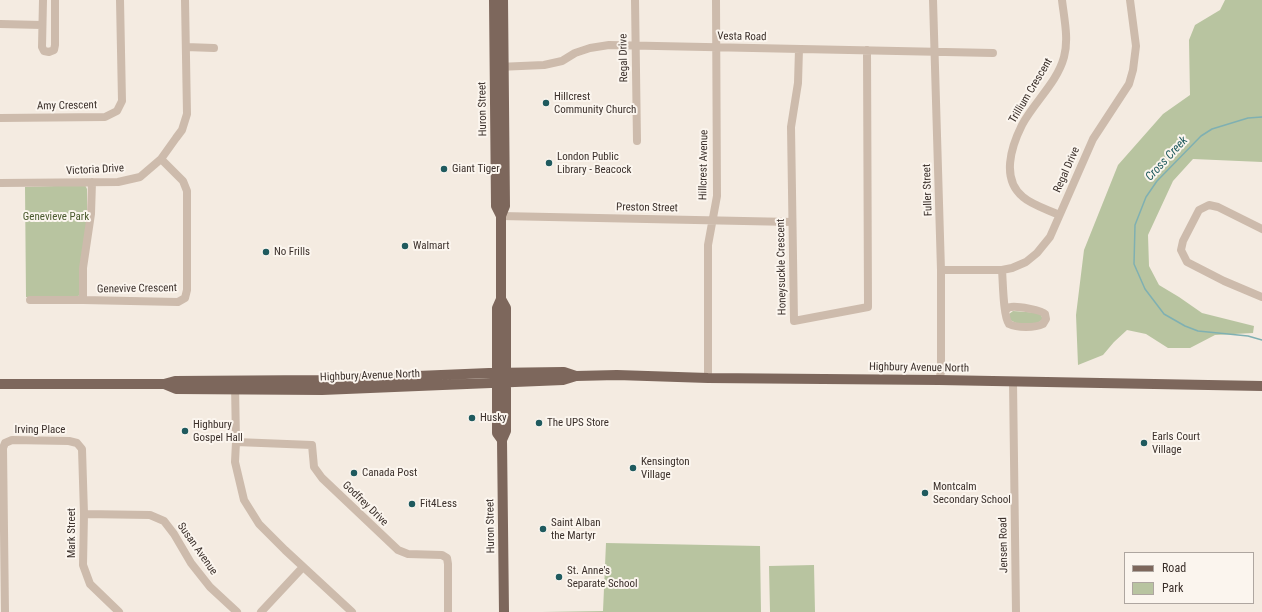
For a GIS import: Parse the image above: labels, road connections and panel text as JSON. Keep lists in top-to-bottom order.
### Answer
{
  "streets": {
    "main road": ["Huron Street", "Highbury Avenue North"],
    "street": [
      "Vesta Road",
      "Regal Drive",
      "Trillium Crescent",
      "Amy Crescent",
      "Hillcrest Avenue",
      "Victoria Drive",
      "Fuller Street",
      "Preston Street",
      "Honeysuckle Crescent",
      "Genevive Crescent",
      "Irving Place",
      "Godfrey Drive",
      "Mark Street",
      "Jensen Road",
      "Susan Avenue"
    ]
  },
  "crossings": [
    ["Vesta Road", "Regal Drive"],
    ["Vesta Road", "Huron Street"],
    ["Vesta Road", "Hillcrest Avenue"],
    ["Vesta Road", "Fuller Street"],
    ["Vesta Road", "Honeysuckle Crescent"],
    ["Regal Drive", "Trillium Crescent"],
    ["Regal Drive", "Fuller Street"],
    ["Huron Street", "Preston Street"],
    ["Huron Street", "Highbury Avenue North"],
    ["Hillcrest Avenue", "Preston Street"],
    ["Hillcrest Avenue", "Highbury Avenue North"],
    ["Victoria Drive", "Genevive Crescent"],
    ["Fuller Street", "Highbury Avenue North"],
    ["Preston Street", "Honeysuckle Crescent"],
    ["Highbury Avenue North", "Jensen Road"],
    ["Irving Place", "Mark Street"],
    ["Mark Street", "Susan Avenue"]
  ],
  "water": ["Cross Creek"],
  "parks": ["Genevieve Park"],
  "places": [
    "Hillcrest Community Church",
    "London Public Library - Beacock",
    "Giant Tiger",
    "Walmart",
    "No Frills",
    "Husky",
    "The UPS Store",
    "Highbury Gospel Hall",
    "Earls Court Village",
    "Kensington Village",
    "Canada Post",
    "Montcalm Secondary School",
    "Fit4Less",
    "Saint Alban the Martyr",
    "St. Anne's Separate School"
  ],
  "legend": ["Road", "Park"]
}
